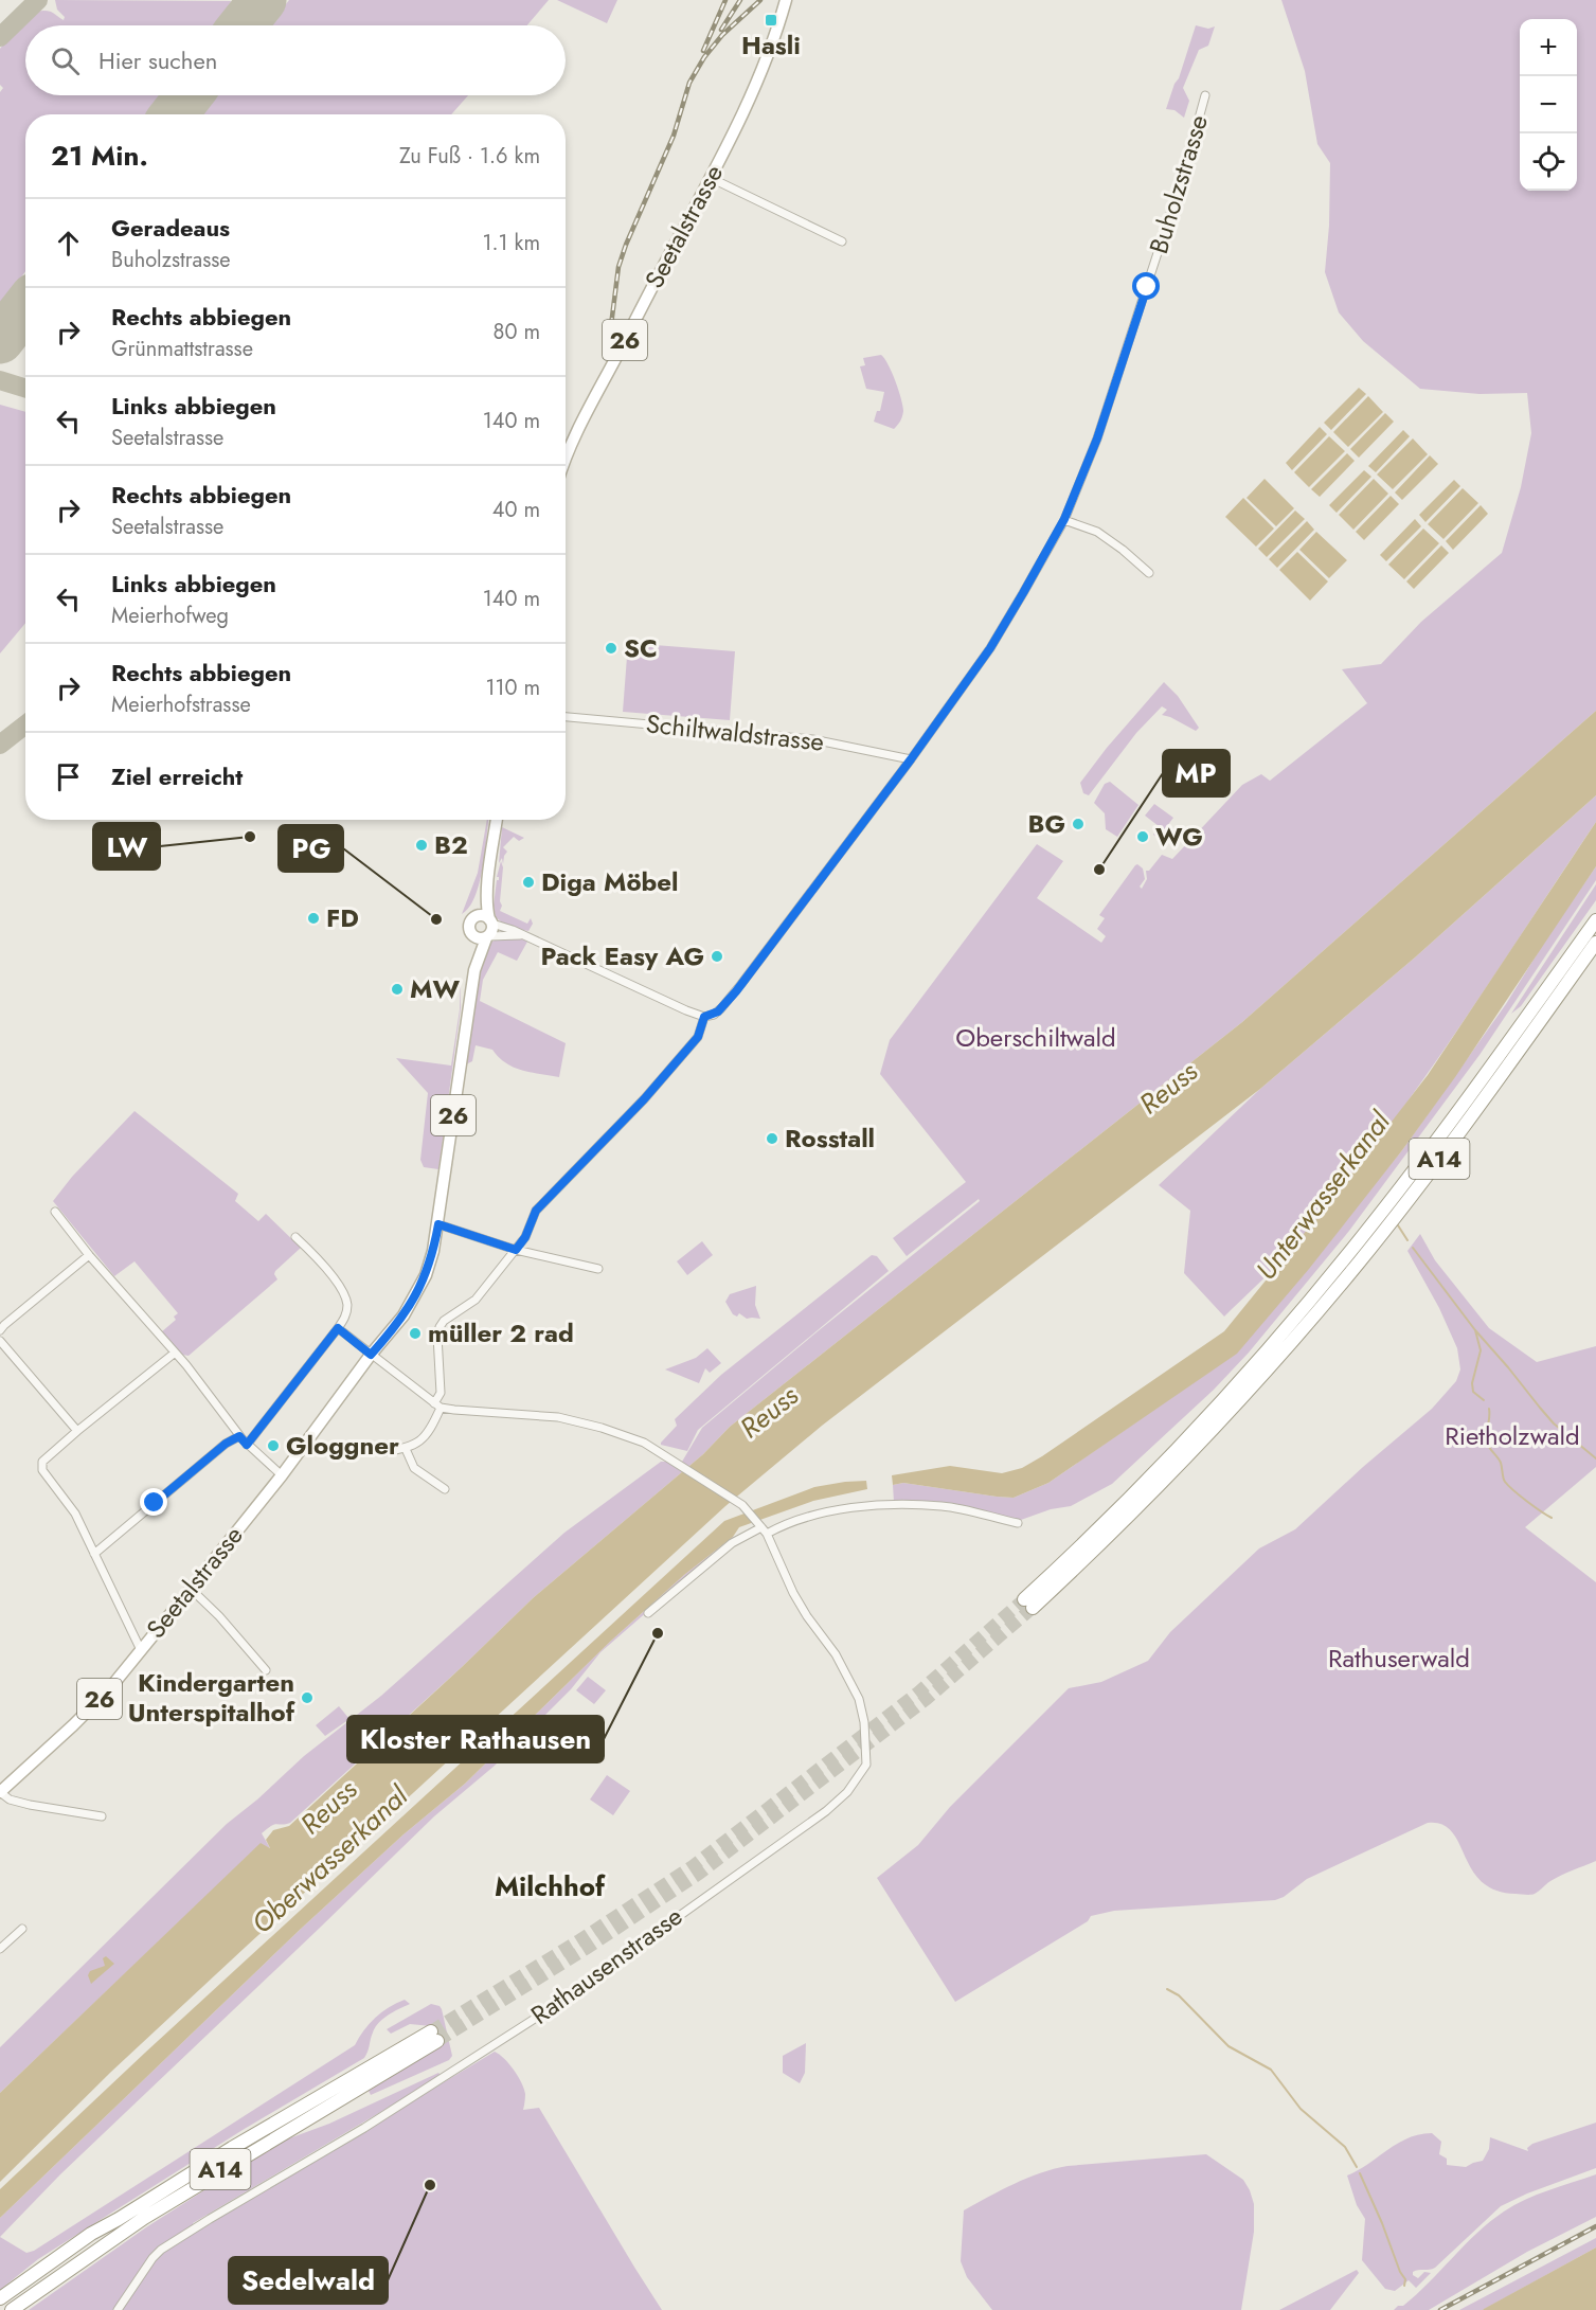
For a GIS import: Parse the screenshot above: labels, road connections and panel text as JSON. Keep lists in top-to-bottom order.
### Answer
{
  "streets": {
    "highway": ["A14"],
    "main road": ["Seetalstrasse", "26"],
    "street": ["Buholzstrasse", "Schiltwaldstrasse", "Rathausenstrasse"]
  },
  "crossings": [
    ["Buholzstrasse", "Schiltwaldstrasse"],
    ["Buholzstrasse", "Rathausenstrasse"]
  ],
  "districts": ["Milchhof"],
  "water": ["Reuss", "Unterwasserkanal", "Oberwasserkanal"],
  "parks": ["Oberschiltwald", "Rietholzwald", "Rathuserwald"],
  "places": {
    "transit": ["Hasli"],
    "other": [
      "SC",
      "BG",
      "LW",
      "WG",
      "B2",
      "MP",
      "Diga Möbel",
      "FD",
      "PG",
      "Pack Easy AG",
      "MW",
      "Rosstall",
      "müller 2 rad",
      "Gloggner",
      "Kloster Rathausen",
      "Kindergarten Unterspitalhof",
      "Sedelwald"
    ]
  },
  "page": {
    "map_buttons": ["+", "−"],
    "search": "Hier suchen",
    "heading": ["21 Min.", "Zu Fuß · 1.6 km"],
    "list": [
      ["Geradeaus", "Buholzstrasse", "1.1 km"],
      ["Rechts abbiegen", "Grünmattstrasse", "80 m"],
      ["Links abbiegen", "Seetalstrasse", "140 m"],
      ["Rechts abbiegen", "Seetalstrasse", "40 m"],
      ["Links abbiegen", "Meierhofweg", "140 m"],
      ["Rechts abbiegen", "Meierhofstrasse", "110 m"],
      "Ziel erreicht"
    ]
  }
}
